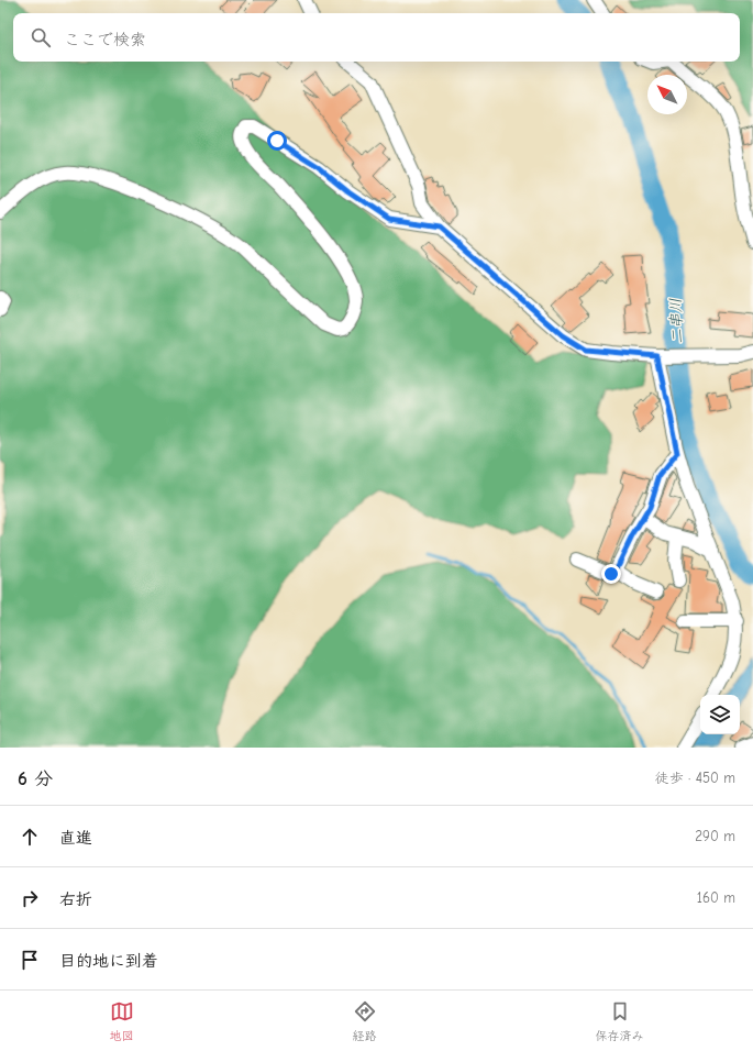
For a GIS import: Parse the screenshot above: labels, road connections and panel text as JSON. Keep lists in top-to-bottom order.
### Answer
{
  "water": ["二串川"],
  "north": "top left",
  "page": {
    "search": "ここで検索",
    "heading": ["6 分", "徒歩 · 450 m"],
    "list": [
      ["直進", "290 m"],
      ["右折", "160 m"],
      "目的地に到着"
    ],
    "nav": ["地図", "経路", "保存済み"]
  }
}
